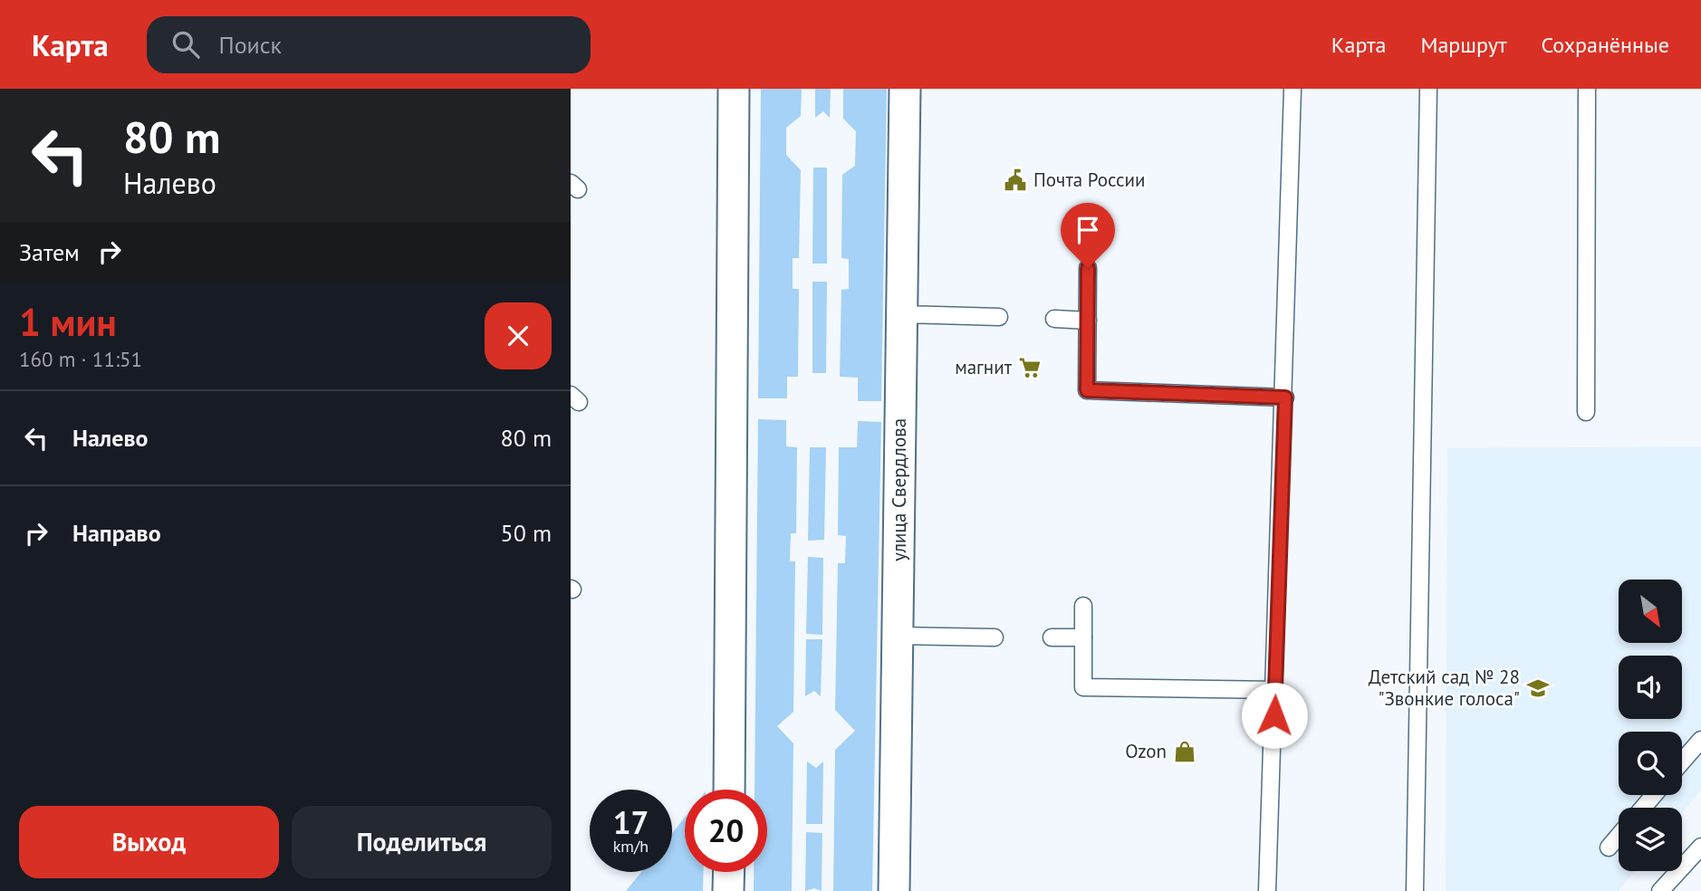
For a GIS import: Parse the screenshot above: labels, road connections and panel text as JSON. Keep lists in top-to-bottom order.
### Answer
{
  "streets": {
    "street": ["улица Свердлова"]
  },
  "places": {
    "public building": ["Почта России"],
    "supermarket": ["магнит"],
    "school or university": ["Детский сад № 28 \"Звонкие голоса\""],
    "shop": ["Ozon"]
  },
  "north": "bottom right",
  "page": {
    "header": "Карта",
    "search": "Поиск",
    "nav": ["Карта", "Маршрут", "Сохранённые"],
    "turn": ["80 m", "Налево"],
    "then": "Затем",
    "heading": ["1 мин", "160 m · 11:51"],
    "list": [
      {
        "name": "Налево",
        "value": "80 m"
      },
      {
        "name": "Направо",
        "value": "50 m"
      }
    ],
    "speed": "17 km/h",
    "limit": "20",
    "buttons": ["Выход", "Поделиться"]
  }
}
